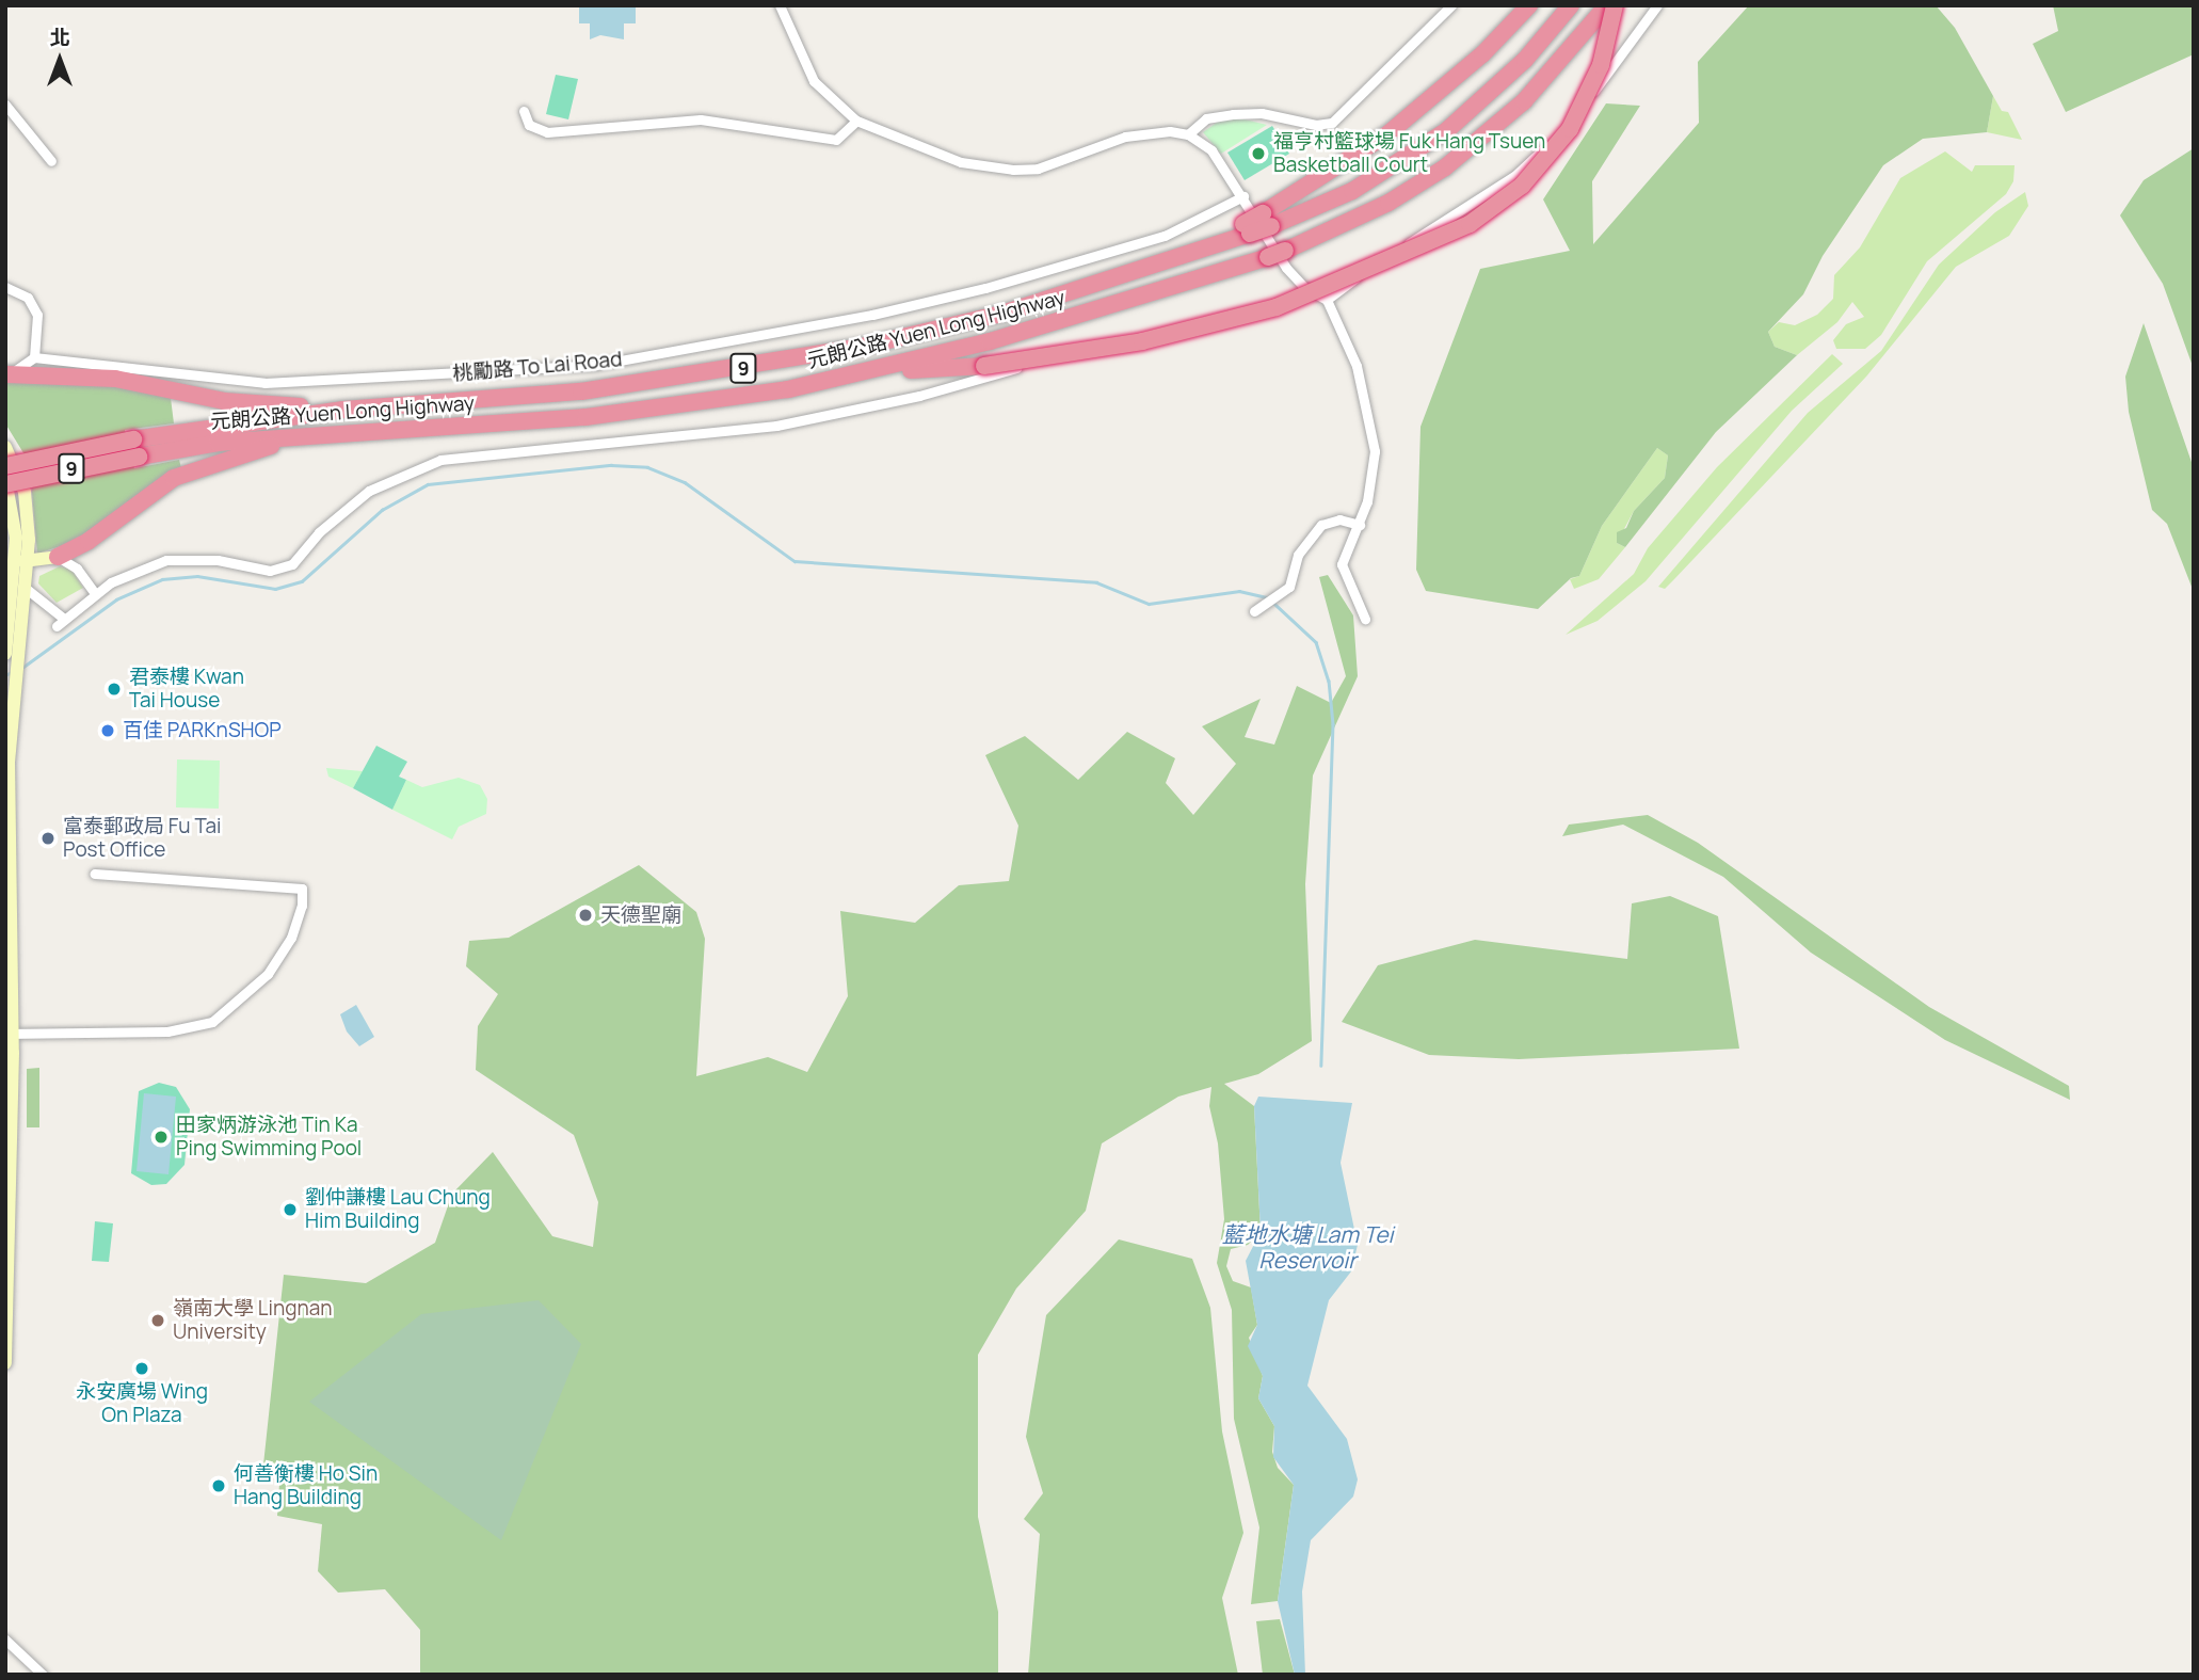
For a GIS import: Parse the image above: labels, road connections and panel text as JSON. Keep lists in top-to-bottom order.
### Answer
{
  "streets": {
    "highway": ["元朗公路 Yuen Long Highway", "9"],
    "street": ["桃勵路 To Lai Road"]
  },
  "crossings": [
    ["元朗公路 Yuen Long Highway", "9"]
  ],
  "water": ["藍地水塘 Lam Tei Reservoir"],
  "places": [
    "福亨村籃球場 Fuk Hang Tsuen Basketball Court",
    "君泰樓 Kwan Tai House",
    "百佳 PARKnSHOP",
    "富泰郵政局 Fu Tai Post Office",
    "天德聖廟",
    "田家炳游泳池 Tin Ka Ping Swimming Pool",
    "劉仲謙樓 Lau Chung Him Building",
    "嶺南大學 Lingnan University",
    "永安廣場 Wing On Plaza",
    "何善衡樓 Ho Sin Hang Building"
  ],
  "north": "top"
}
